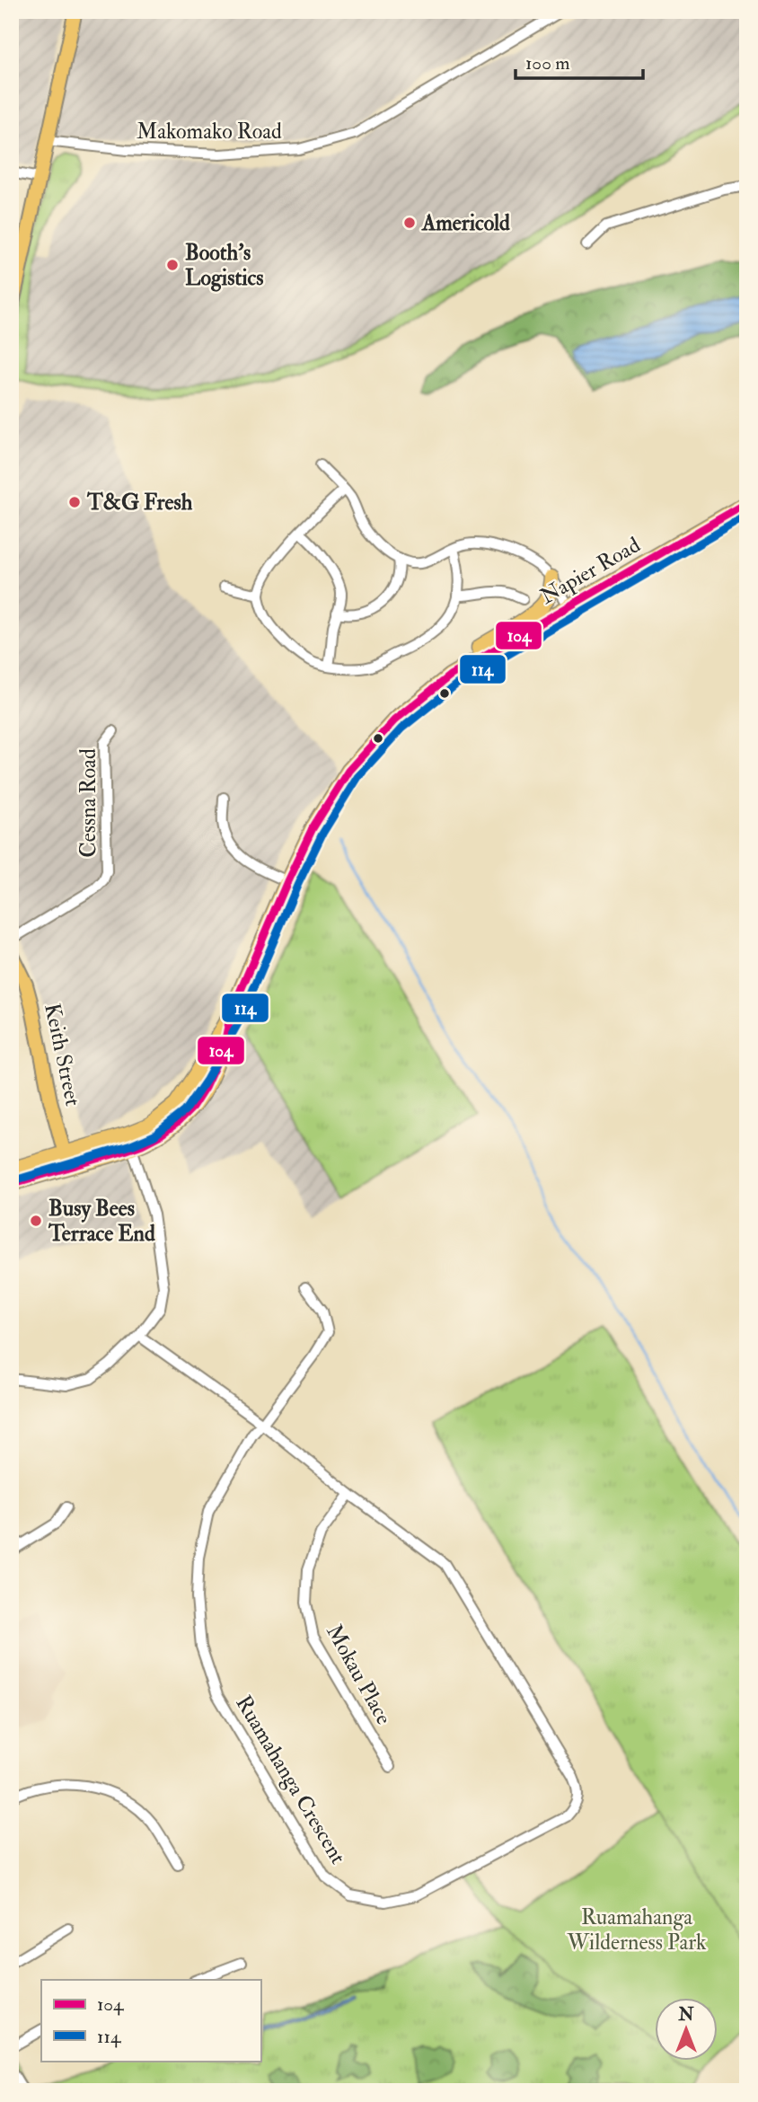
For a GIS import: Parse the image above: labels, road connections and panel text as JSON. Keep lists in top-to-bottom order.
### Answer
{
  "streets": {
    "highway": ["Napier Road"],
    "main road": ["Keith Street"],
    "street": [
      "Makomako Road",
      "Cessna Road",
      "Mokau Place",
      "Ruamahanga Crescent"
    ]
  },
  "crossings": [
    ["Napier Road", "Keith Street"],
    ["Mokau Place", "Ruamahanga Crescent"]
  ],
  "parks": ["Ruamahanga Wilderness Park"],
  "places": [
    "Americold",
    "Booth's Logistics",
    "T&G Fresh",
    "Busy Bees Terrace End"
  ],
  "lines": ["transit line 104", "transit line 114"],
  "legend": ["104", "114"],
  "scale_bar": "100 m",
  "north": "top"
}
